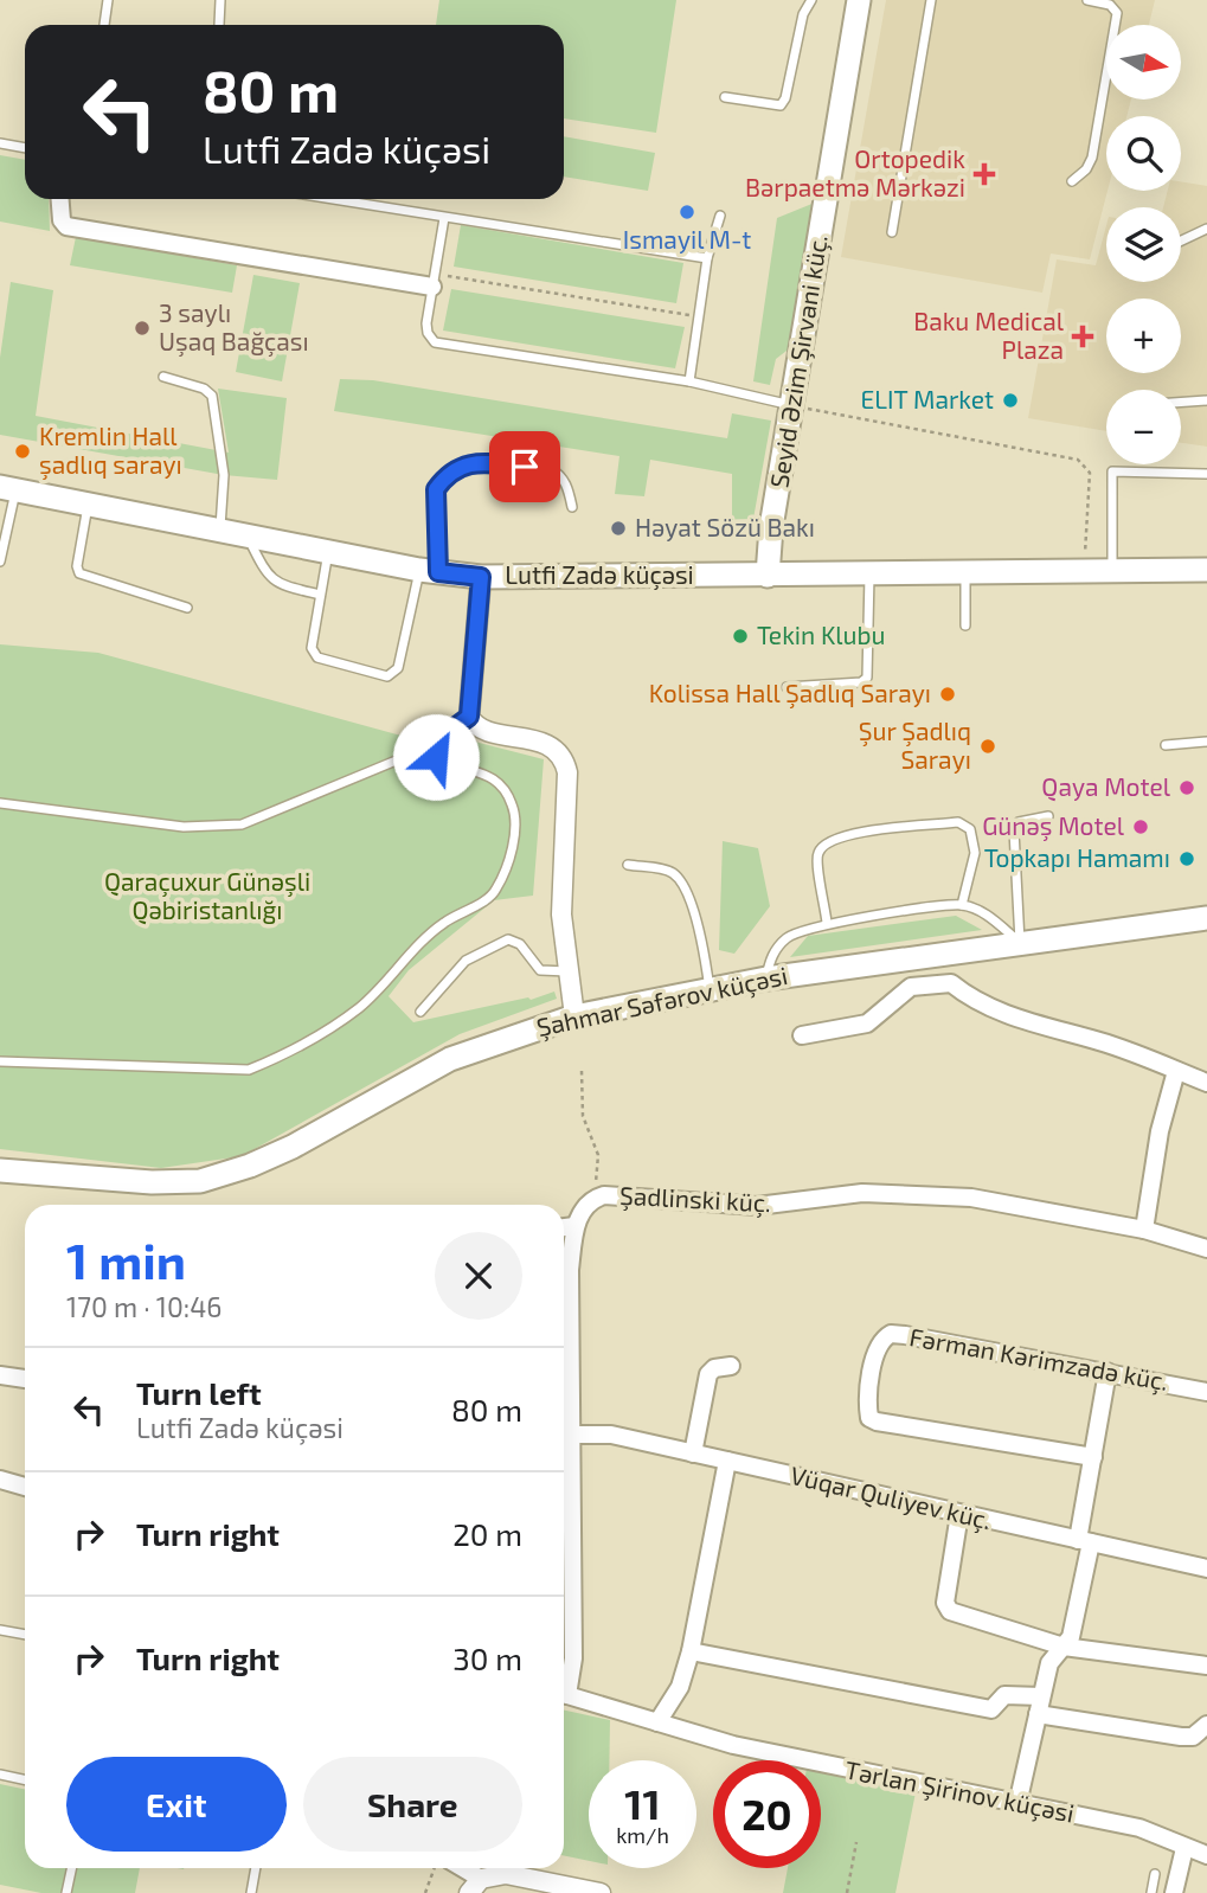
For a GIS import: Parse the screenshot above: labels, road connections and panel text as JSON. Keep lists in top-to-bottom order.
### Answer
{
  "streets": {
    "main road": ["Seyid Əzim Şirvani küç.", "Lutfi Zadə küçəsi", "Şahmar Səfərov küçəsi"],
    "street": [
      "Şadlinski küç.",
      "Fərman Kərimzadə küç.",
      "Vüqar Quliyev küç.",
      "Tərlan Şirinov küçəsi"
    ]
  },
  "crossings": [
    ["Seyid Əzim Şirvani küç.", "Lutfi Zadə küçəsi"],
    ["Şadlinski küç.", "Vüqar Quliyev küç."]
  ],
  "parks": ["Qaraçuxur Günəşli Qəbiristanlığı"],
  "places": {
    "health": ["Ortopedik Bərpaetmə Mərkəzi", "Baku Medical Plaza"],
    "other": [
      "Ismayil M-t",
      "3 saylı Uşaq Bağçası",
      "ELIT Market",
      "Kremlin Hall şadlıq sarayı",
      "Həyat Sözü Bakı",
      "Tekin Klubu",
      "Kolissa Hall Şadlıq Sarayı",
      "Şur Şadlıq Sarayı",
      "Qaya Motel",
      "Günəş Motel",
      "Topkapı Hamamı"
    ]
  },
  "north": "right",
  "page": {
    "map_buttons": ["+", "−"],
    "turn": ["80 m", "Lutfi Zadə küçəsi"],
    "heading": ["1 min", "170 m · 10:46"],
    "list": [
      {
        "name": "Turn left",
        "note": "Lutfi Zadə küçəsi",
        "value": "80 m"
      },
      {
        "name": "Turn right",
        "value": "20 m"
      },
      {
        "name": "Turn right",
        "value": "30 m"
      }
    ],
    "buttons": ["Exit", "Share"],
    "speed": "11 km/h",
    "limit": "20"
  }
}
